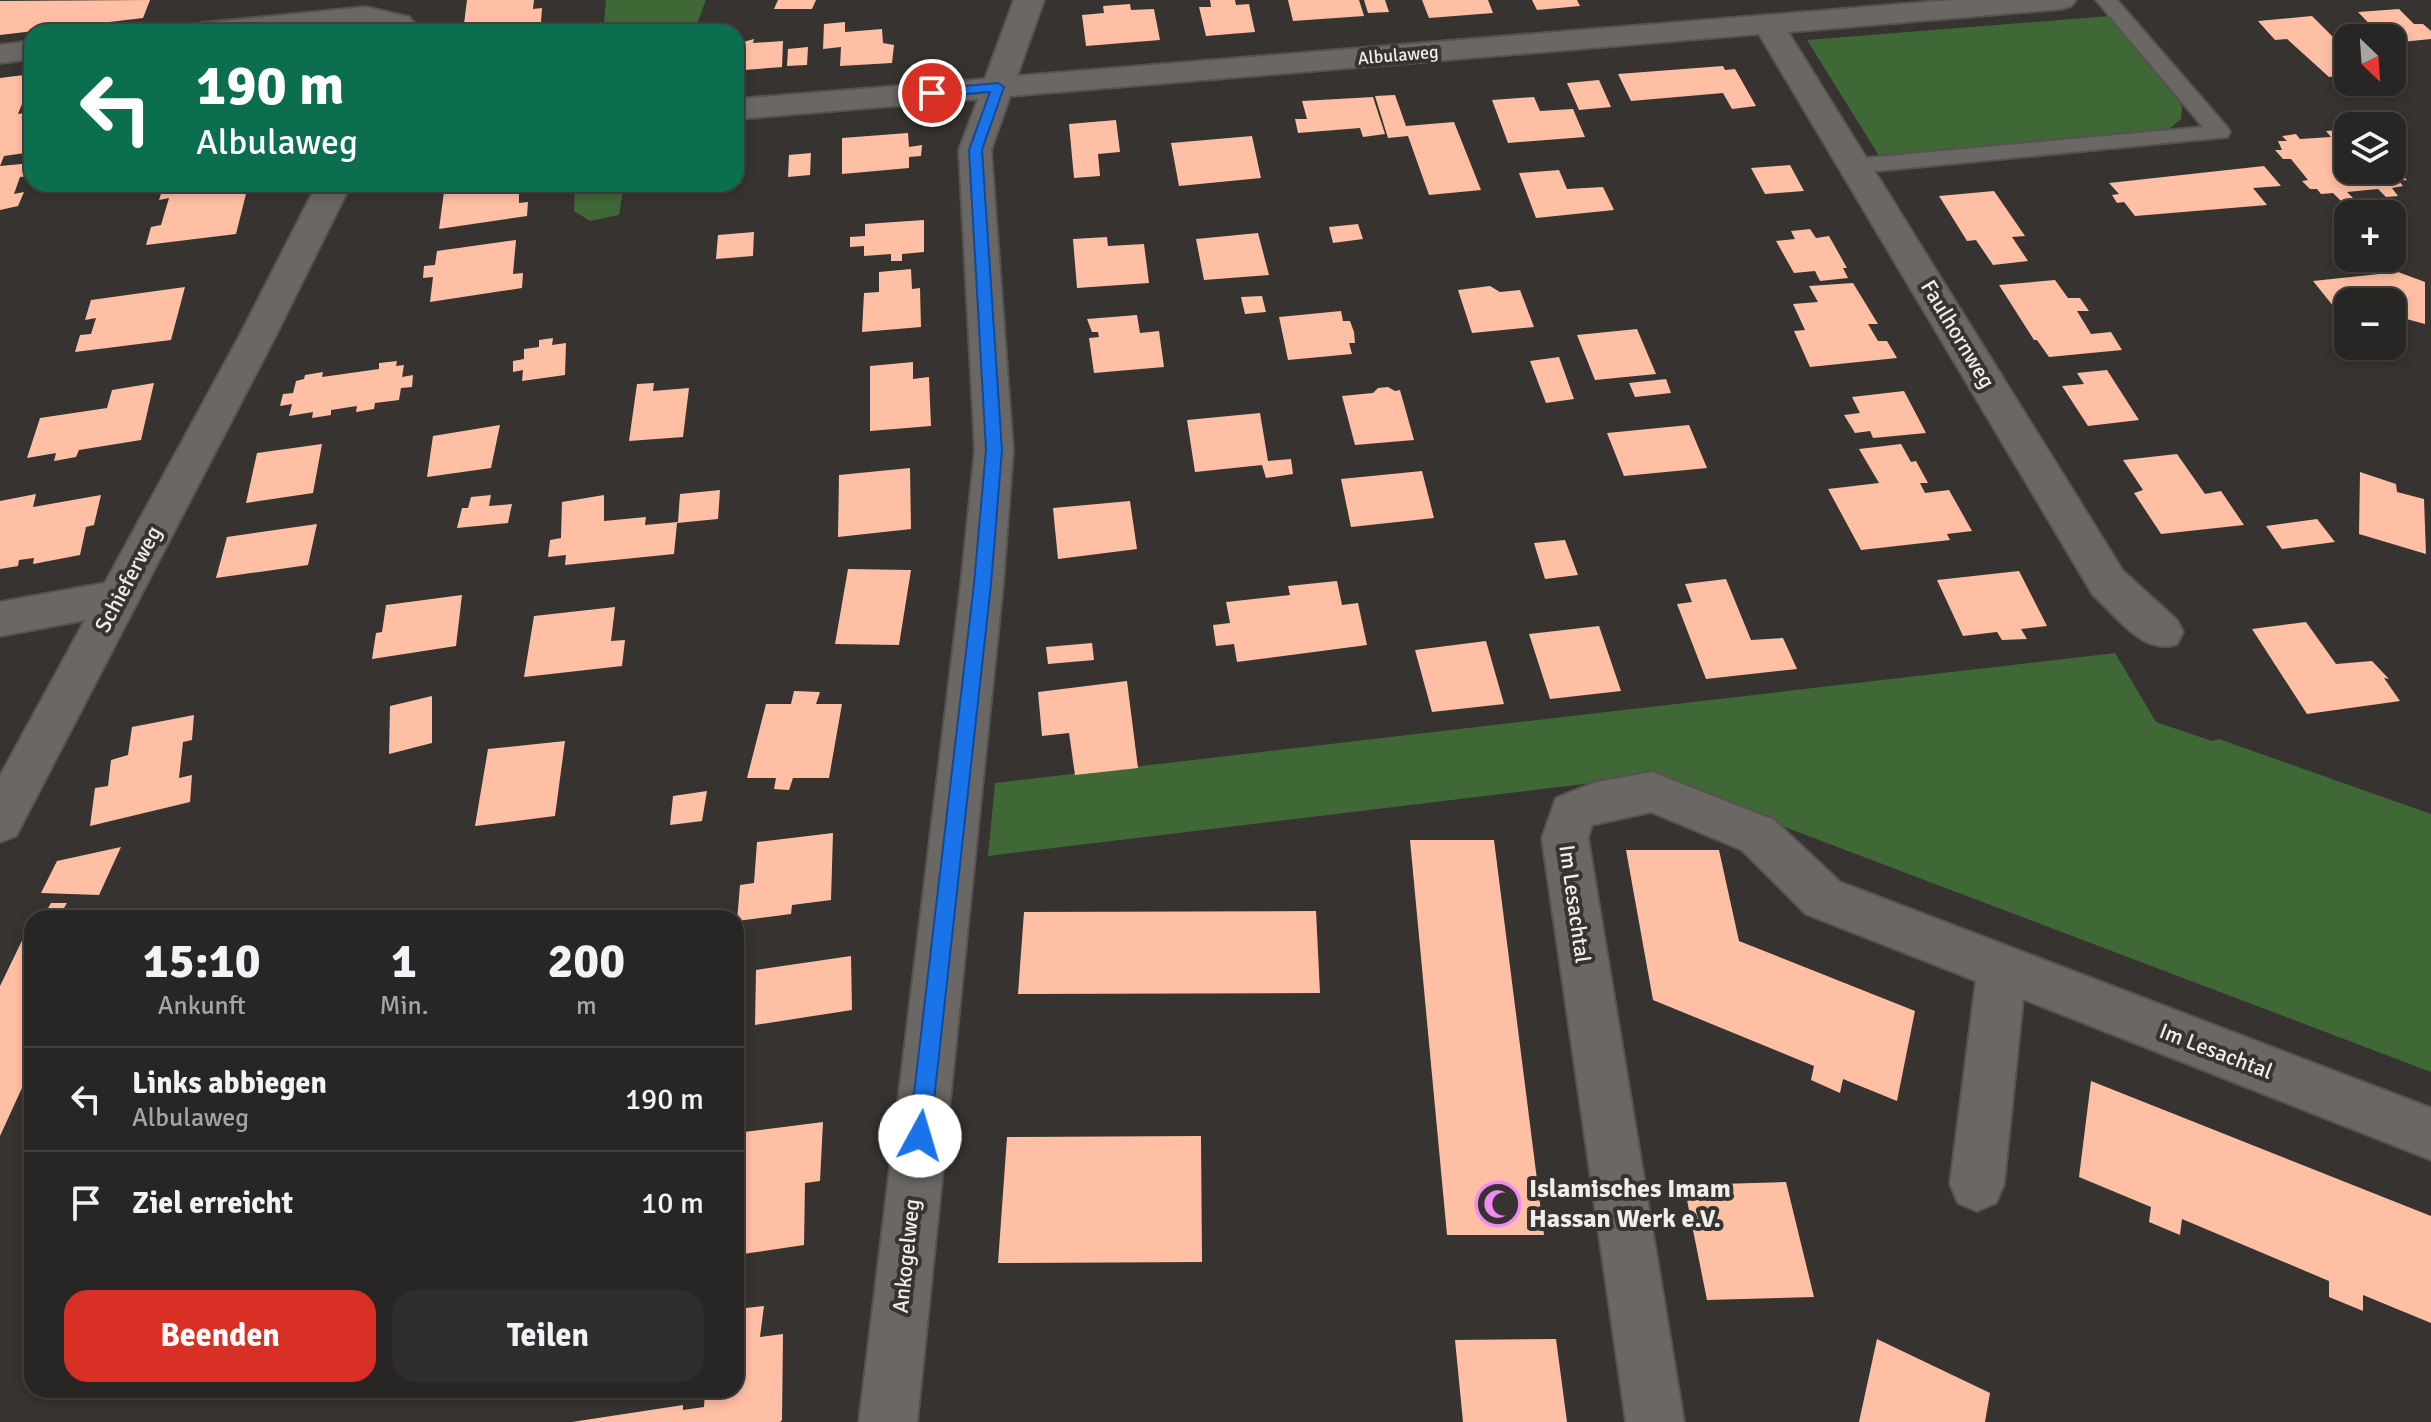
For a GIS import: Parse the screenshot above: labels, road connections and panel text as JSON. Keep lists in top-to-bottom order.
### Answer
{
  "streets": {
    "street": [
      "Albulaweg",
      "Faulhornweg",
      "Schieferweg",
      "Im Lesachtal",
      "Ankogelweg"
    ]
  },
  "crossings": [
    ["Albulaweg", "Faulhornweg"],
    ["Albulaweg", "Ankogelweg"]
  ],
  "places": {
    "mosque": ["Islamisches Imam Hassan Werk e.V."]
  },
  "north": "bottom right",
  "page": {
    "map_buttons": ["+", "−"],
    "turn": ["190 m", "Albulaweg"],
    "eta": [
      "15:10",
      "Ankunft",
      "1",
      "Min.",
      "200",
      "m"
    ],
    "list": [
      {
        "name": "Links abbiegen",
        "note": "Albulaweg",
        "value": "190 m"
      },
      {
        "name": "Ziel erreicht",
        "value": "10 m"
      }
    ],
    "buttons": ["Beenden", "Teilen"]
  }
}
